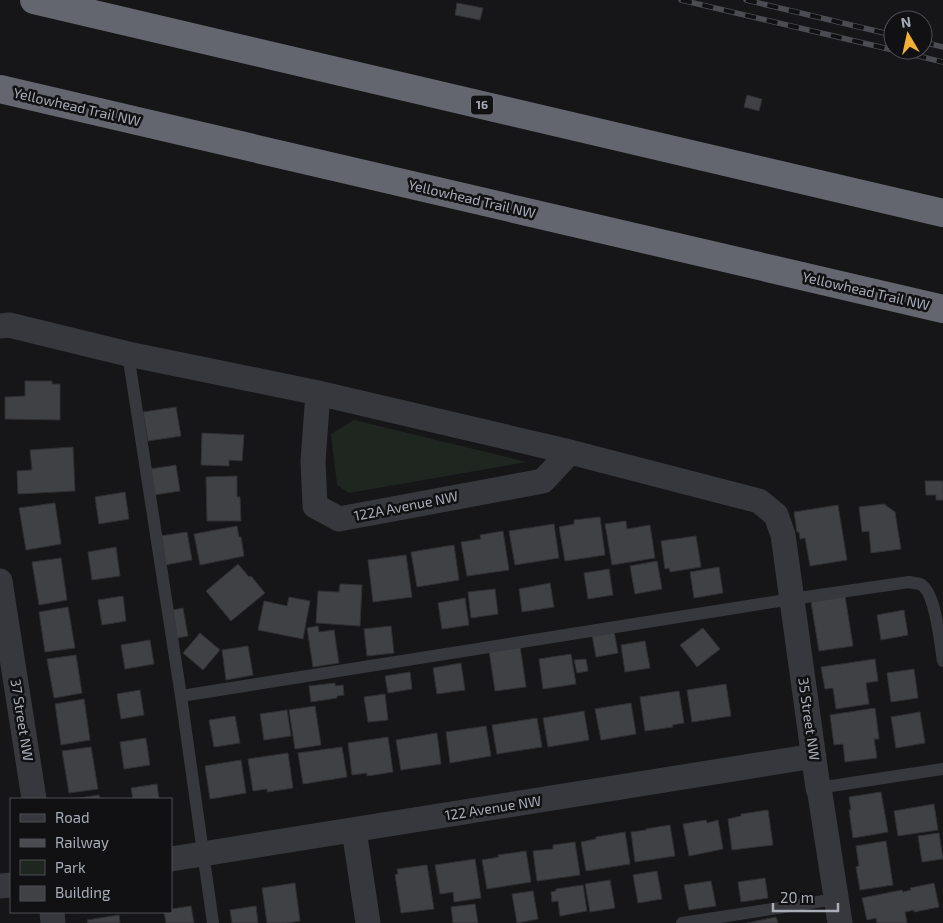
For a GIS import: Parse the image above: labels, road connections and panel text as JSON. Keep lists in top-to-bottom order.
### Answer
{
  "streets": {
    "highway": ["16", "Yellowhead Trail NW"],
    "street": [
      "122A Avenue NW",
      "35 Street NW",
      "37 Street NW",
      "122 Avenue NW"
    ]
  },
  "crossings": [
    ["122A Avenue NW", "35 Street NW"],
    ["35 Street NW", "122 Avenue NW"]
  ],
  "legend": [
    "Road",
    "Railway",
    "Park",
    "Building"
  ],
  "scale_bar": "20 m",
  "north": "top"
}
